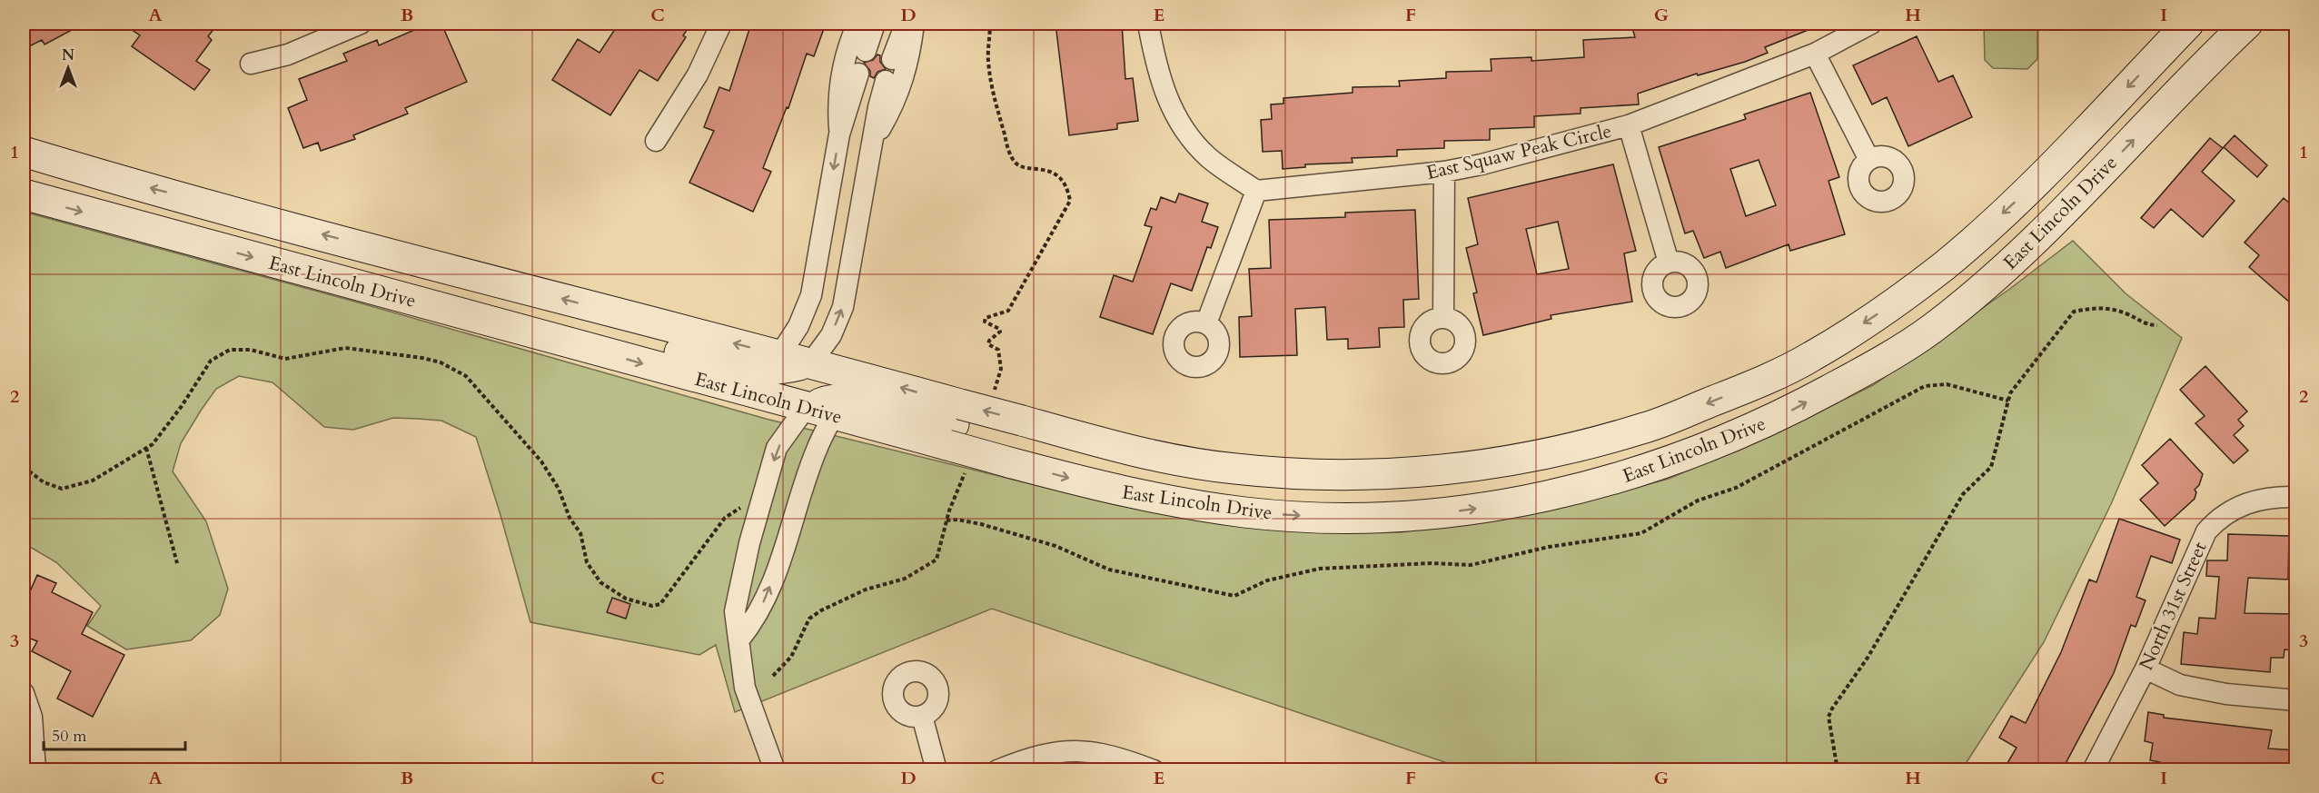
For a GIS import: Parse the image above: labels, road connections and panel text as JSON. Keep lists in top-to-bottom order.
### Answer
{
  "streets": {
    "main road": ["East Lincoln Drive"],
    "street": ["East Squaw Peak Circle", "North 31st Street"]
  },
  "scale_bar": "50 m",
  "north": "top",
  "grid": {
    "columns": [
      "A",
      "B",
      "C",
      "D",
      "E",
      "F",
      "G",
      "H",
      "I"
    ],
    "rows": ["1", "2", "3"]
  }
}
